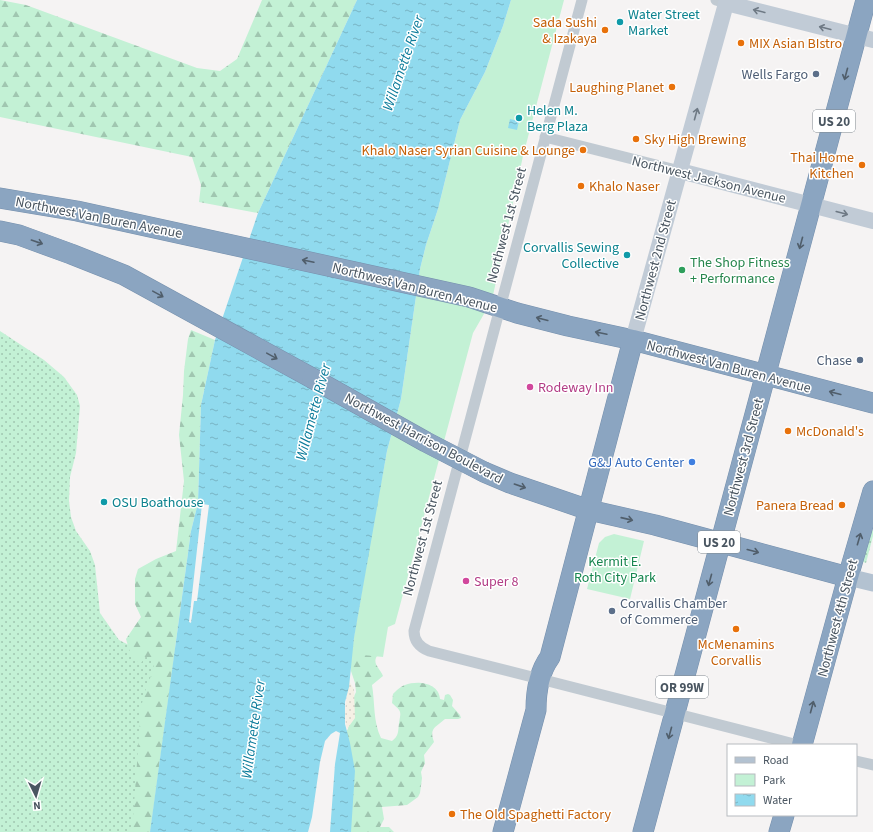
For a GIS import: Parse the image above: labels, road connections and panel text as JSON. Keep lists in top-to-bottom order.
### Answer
{
  "streets": {
    "highway": [
      "US 20",
      "Northwest Van Buren Avenue",
      "Northwest 2nd Street",
      "Northwest Harrison Boulevard",
      "Northwest 3rd Street",
      "Northwest 4th Street",
      "OR 99W"
    ],
    "street": ["Northwest Jackson Avenue", "Northwest 1st Street"]
  },
  "crossings": [
    ["US 20", "Northwest 3rd Street"],
    ["Northwest Jackson Avenue", "Northwest 1st Street"],
    ["Northwest Jackson Avenue", "Northwest 2nd Street"],
    ["Northwest Jackson Avenue", "Northwest 3rd Street"],
    ["Northwest Van Buren Avenue", "Northwest 1st Street"],
    ["Northwest Van Buren Avenue", "Northwest 2nd Street"],
    ["Northwest Van Buren Avenue", "Northwest 3rd Street"],
    ["Northwest 1st Street", "Northwest 2nd Street"],
    ["Northwest 2nd Street", "Northwest Harrison Boulevard"],
    ["Northwest Harrison Boulevard", "Northwest 3rd Street"],
    ["Northwest Harrison Boulevard", "Northwest 4th Street"]
  ],
  "one_way": [
    "Northwest Van Buren Avenue",
    "Northwest Harrison Boulevard",
    "Northwest 3rd Street",
    "Northwest 4th Street"
  ],
  "water": ["Willamette River"],
  "parks": ["Kermit E. Roth City Park"],
  "places": [
    "Water Street Market",
    "Sada Sushi & Izakaya",
    "MIX Asian BIstro",
    "Wells Fargo",
    "Laughing Planet",
    "Helen M. Berg Plaza",
    "Sky High Brewing",
    "Khalo Naser Syrian Cuisine & Lounge",
    "Thai Home Kitchen",
    "Khalo Naser",
    "Corvallis Sewing Collective",
    "The Shop Fitness + Performance",
    "Chase",
    "Rodeway Inn",
    "McDonald's",
    "G&J Auto Center",
    "OSU Boathouse",
    "Panera Bread",
    "Super 8",
    "Corvallis Chamber of Commerce",
    "McMenamins Corvallis",
    "The Old Spaghetti Factory"
  ],
  "legend": ["Road", "Park", "Water"],
  "north": "bottom"
}
